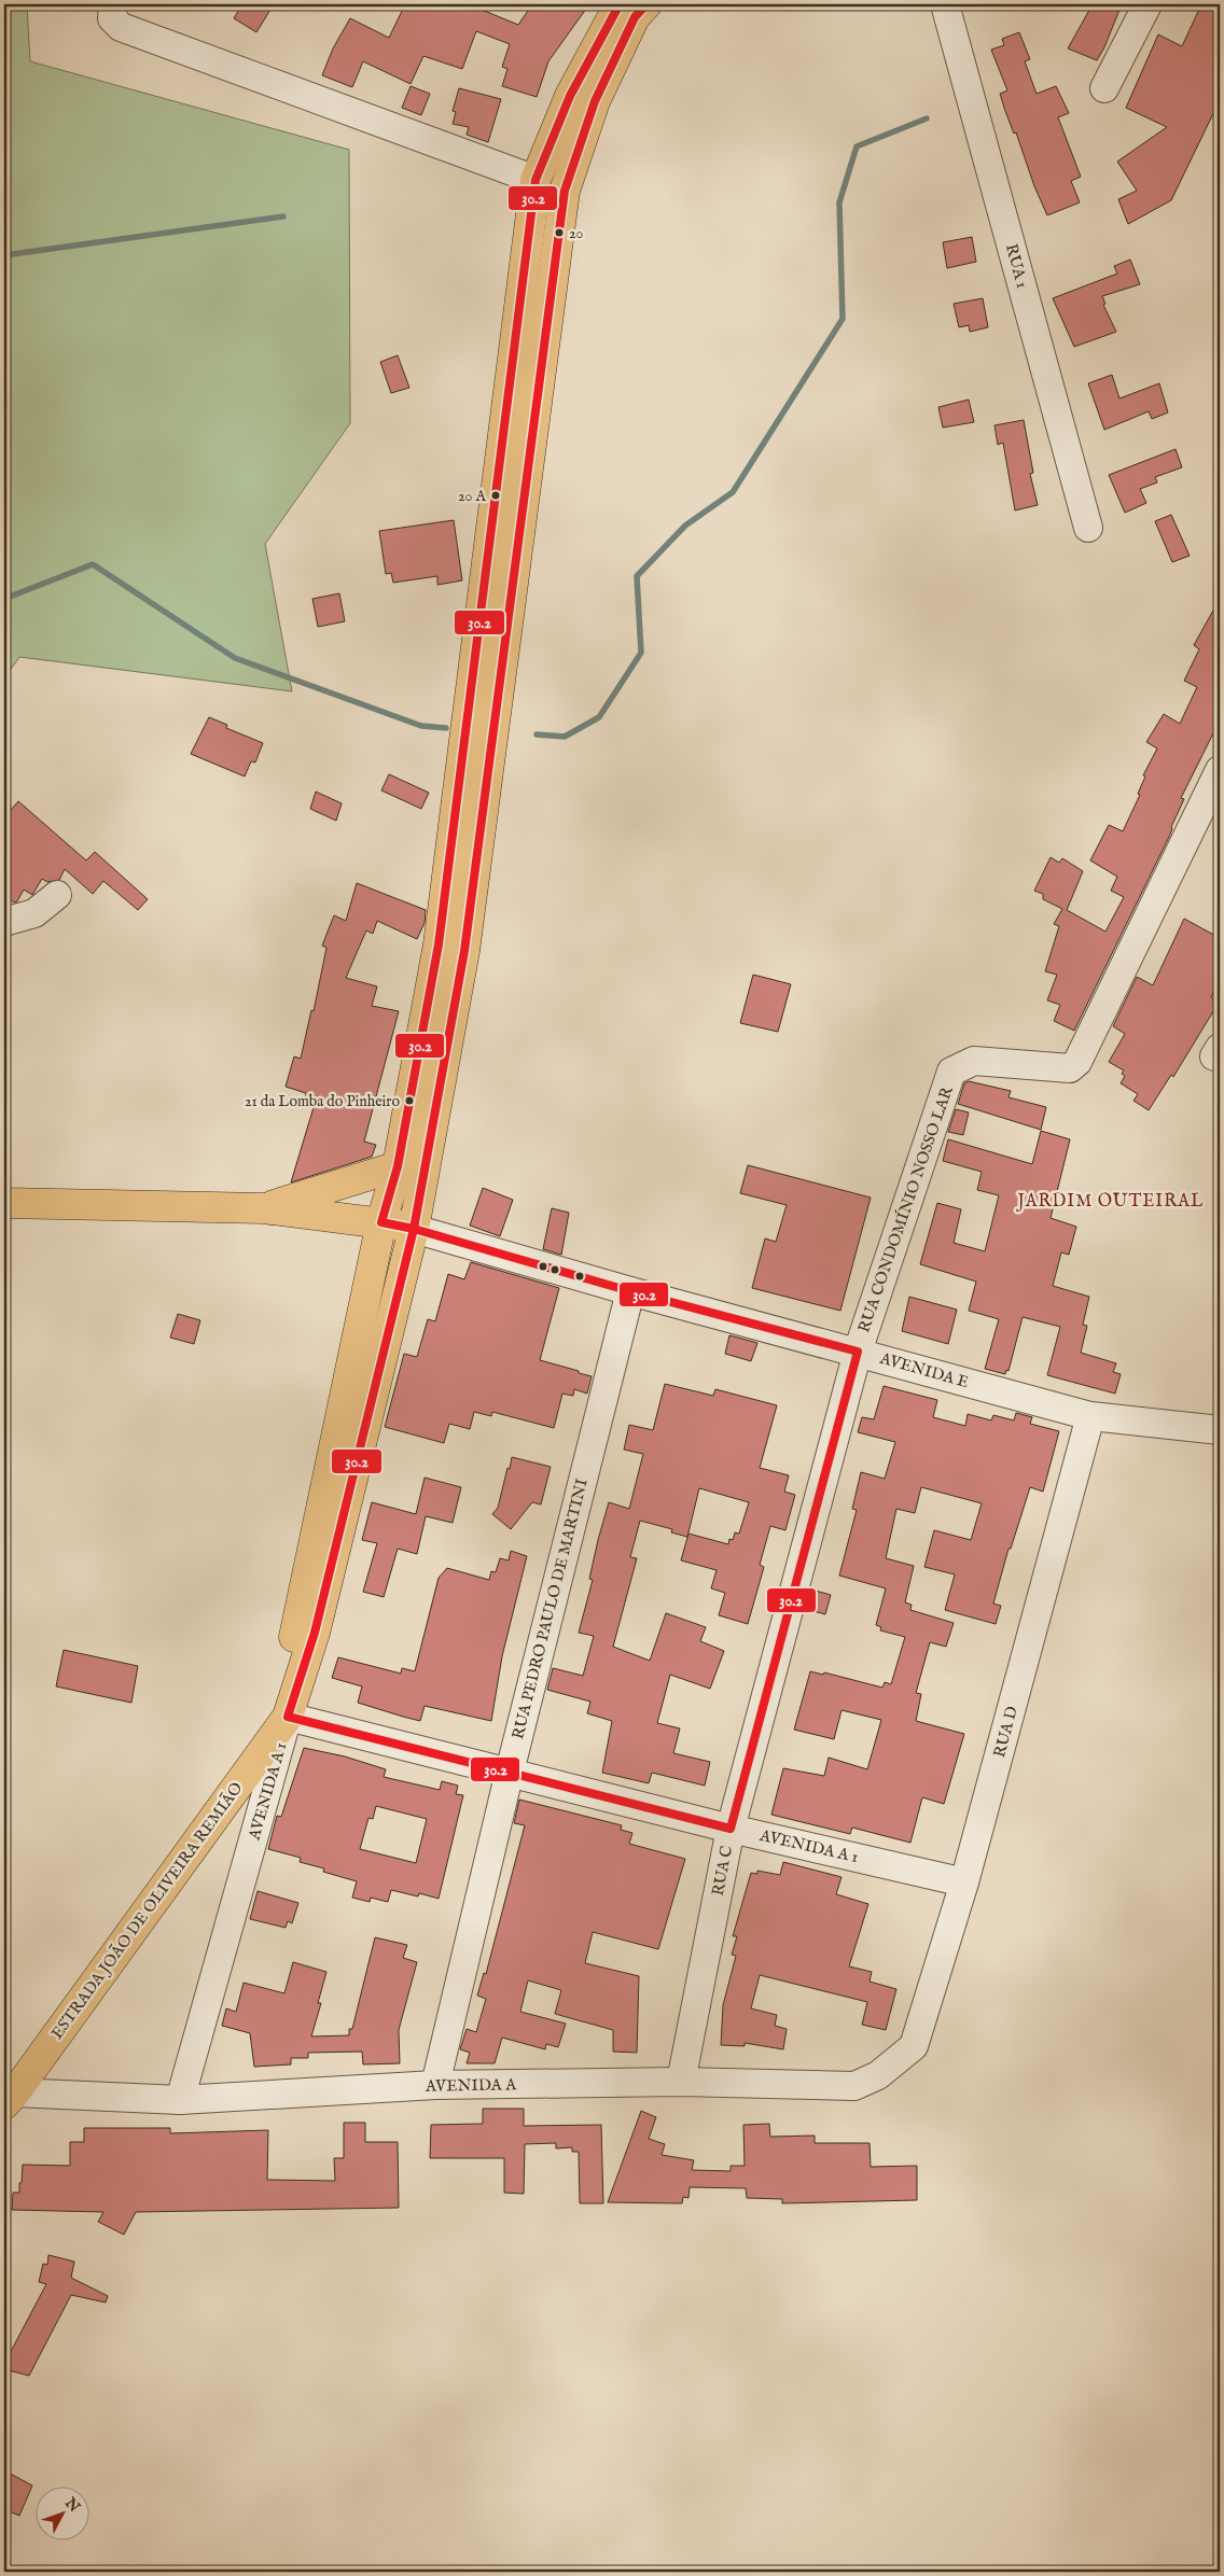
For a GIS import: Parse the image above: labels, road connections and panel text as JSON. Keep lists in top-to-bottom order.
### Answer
{
  "streets": {
    "main road": ["ESTRADA JOÃO DE OLIVEIRA REMIÃO"],
    "street": [
      "RUA 1",
      "RUA CONDOMÍNIO NOSSO LAR",
      "AVENIDA E",
      "RUA PEDRO PAULO DE MARTINI",
      "RUA D",
      "AVENIDA A 1",
      "RUA C",
      "AVENIDA A"
    ]
  },
  "crossings": [
    ["RUA CONDOMÍNIO NOSSO LAR", "AVENIDA E"],
    ["RUA CONDOMÍNIO NOSSO LAR", "RUA C"],
    ["AVENIDA E", "RUA PEDRO PAULO DE MARTINI"],
    ["AVENIDA E", "RUA D"],
    ["AVENIDA E", "RUA C"],
    ["AVENIDA E", "ESTRADA JOÃO DE OLIVEIRA REMIÃO"],
    ["RUA PEDRO PAULO DE MARTINI", "AVENIDA A 1"],
    ["RUA PEDRO PAULO DE MARTINI", "AVENIDA A"],
    ["RUA D", "AVENIDA A 1"],
    ["RUA D", "AVENIDA A"],
    ["AVENIDA A 1", "RUA C"],
    ["AVENIDA A 1", "ESTRADA JOÃO DE OLIVEIRA REMIÃO"],
    ["AVENIDA A 1", "AVENIDA A"],
    ["RUA C", "AVENIDA A"],
    ["ESTRADA JOÃO DE OLIVEIRA REMIÃO", "AVENIDA A"]
  ],
  "districts": ["JARDIM OUTEIRAL"],
  "places": ["20", "20 A", "21 da Lomba do Pinheiro"],
  "lines": ["transit line 30.2"],
  "north": "top right"
}
